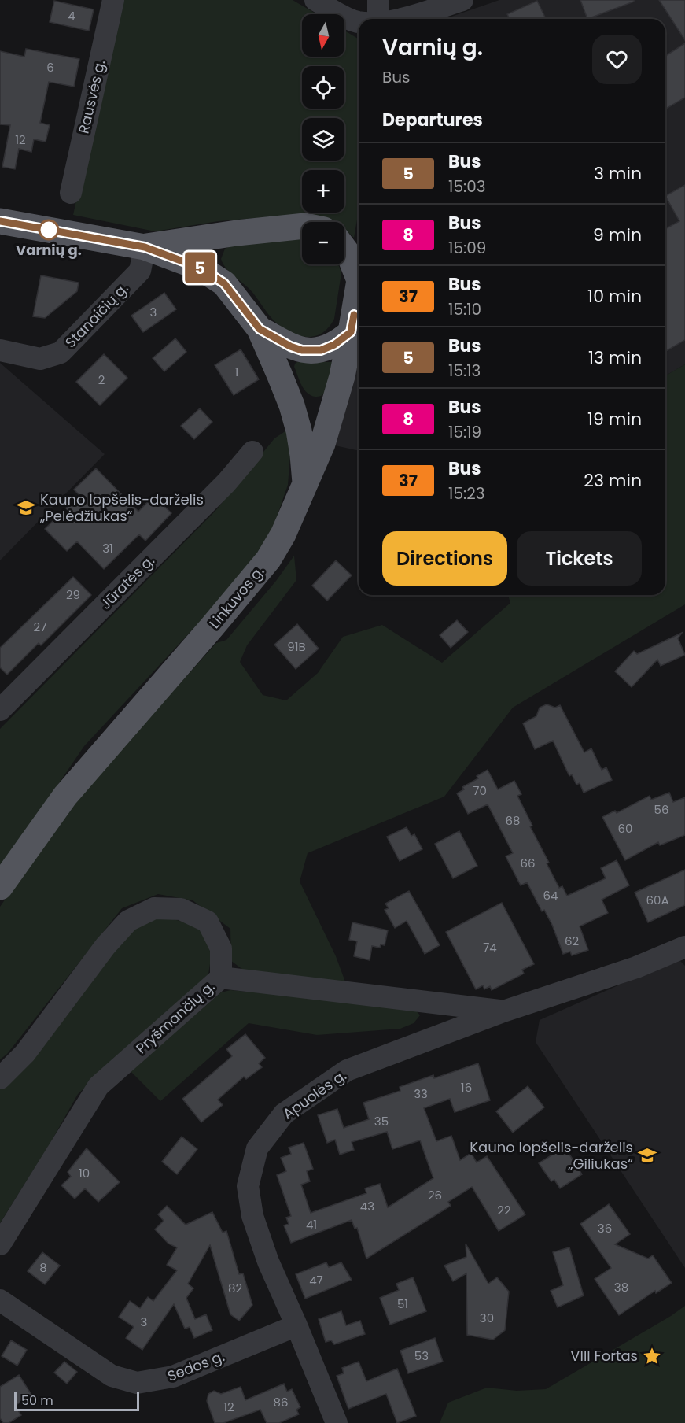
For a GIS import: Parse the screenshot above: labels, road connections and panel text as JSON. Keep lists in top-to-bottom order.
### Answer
{
  "streets": {
    "main road": ["Linkuvos g."],
    "street": [
      "Rausvės g.",
      "Stanaičių g.",
      "Jūratės g.",
      "Pryšmančių g.",
      "Apuolės g.",
      "Sedos g."
    ]
  },
  "crossings": [
    ["Pryšmančių g.", "Apuolės g."],
    ["Apuolės g.", "Sedos g."]
  ],
  "places": {
    "other": ["Varnių g."],
    "school or university": ["Kauno lopšelis-darželis „Pelėdžiukas“", "Kauno lopšelis-darželis „Giliukas“"],
    "place": ["VIII Fortas"]
  },
  "lines": ["bus line 5"],
  "house_numbers": [
    "4",
    "6",
    "12",
    "3",
    "1",
    "2",
    "31",
    "29",
    "27",
    "91B",
    "70",
    "56",
    "68",
    "60",
    "66",
    "64",
    "60A",
    "62",
    "74",
    "16",
    "33",
    "35",
    "10",
    "26",
    "43",
    "22",
    "41",
    "36",
    "8",
    "47",
    "38",
    "82",
    "51",
    "30",
    "3",
    "53",
    "86",
    "12"
  ],
  "scale_bar": "50 m",
  "north": "bottom",
  "page": {
    "on_map": "5",
    "map_buttons": ["+", "−"],
    "heading": [
      ["Varnių g.", "Bus"],
      "Departures"
    ],
    "list": [
      {
        "mark": "5",
        "name": "Bus",
        "note": "15:03",
        "value": "3 min"
      },
      {
        "mark": "8",
        "name": "Bus",
        "note": "15:09",
        "value": "9 min"
      },
      {
        "mark": "37",
        "name": "Bus",
        "note": "15:10",
        "value": "10 min"
      },
      {
        "mark": "5",
        "name": "Bus",
        "note": "15:13",
        "value": "13 min"
      },
      {
        "mark": "8",
        "name": "Bus",
        "note": "15:19",
        "value": "19 min"
      },
      {
        "mark": "37",
        "name": "Bus",
        "note": "15:23",
        "value": "23 min"
      }
    ],
    "buttons": ["Directions", "Tickets"],
    "scale": "50 m"
  }
}
